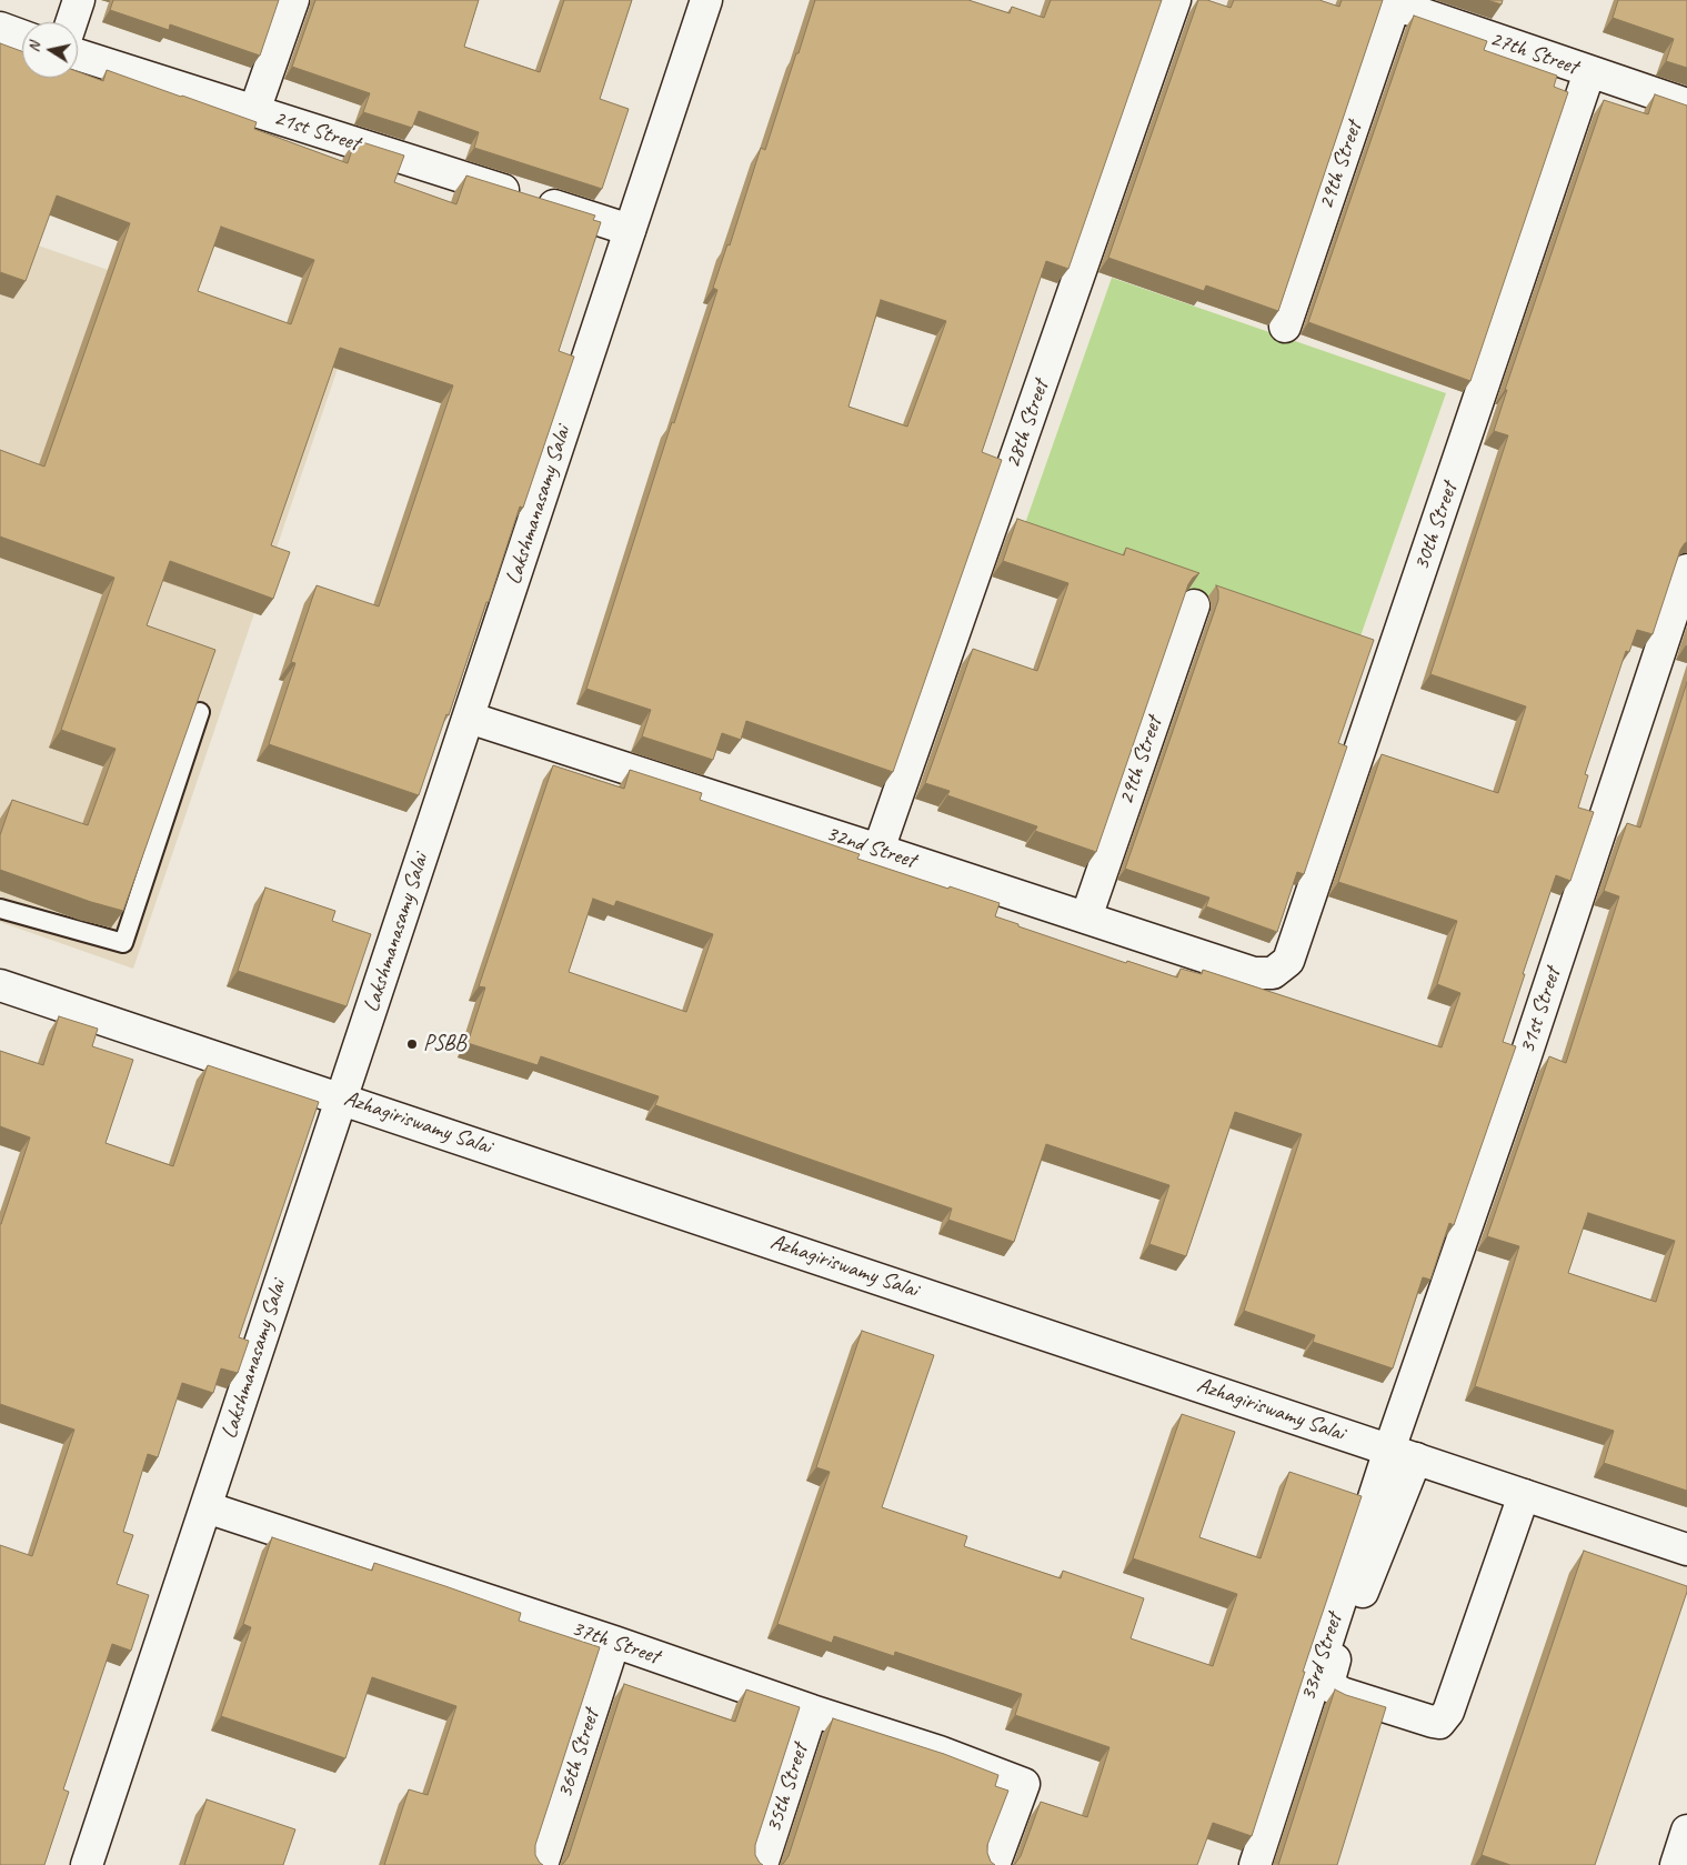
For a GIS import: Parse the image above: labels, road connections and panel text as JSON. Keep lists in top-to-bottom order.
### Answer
{
  "streets": {
    "street": [
      "27th Street",
      "21st Street",
      "29th Street",
      "28th Street",
      "Lakshmanasamy Salai",
      "30th Street",
      "32nd Street",
      "31st Street",
      "Azhagiriswamy Salai",
      "37th Street",
      "33rd Street",
      "36th Street",
      "35th Street"
    ]
  },
  "crossings": [
    ["27th Street", "29th Street"],
    ["27th Street", "30th Street"],
    ["21st Street", "Lakshmanasamy Salai"],
    ["29th Street", "32nd Street"],
    ["28th Street", "32nd Street"],
    ["Lakshmanasamy Salai", "32nd Street"],
    ["Lakshmanasamy Salai", "Azhagiriswamy Salai"],
    ["Lakshmanasamy Salai", "37th Street"],
    ["30th Street", "32nd Street"],
    ["31st Street", "Azhagiriswamy Salai"],
    ["31st Street", "33rd Street"],
    ["Azhagiriswamy Salai", "33rd Street"],
    ["37th Street", "36th Street"],
    ["37th Street", "35th Street"]
  ],
  "places": ["PSBB"],
  "north": "left"
}
